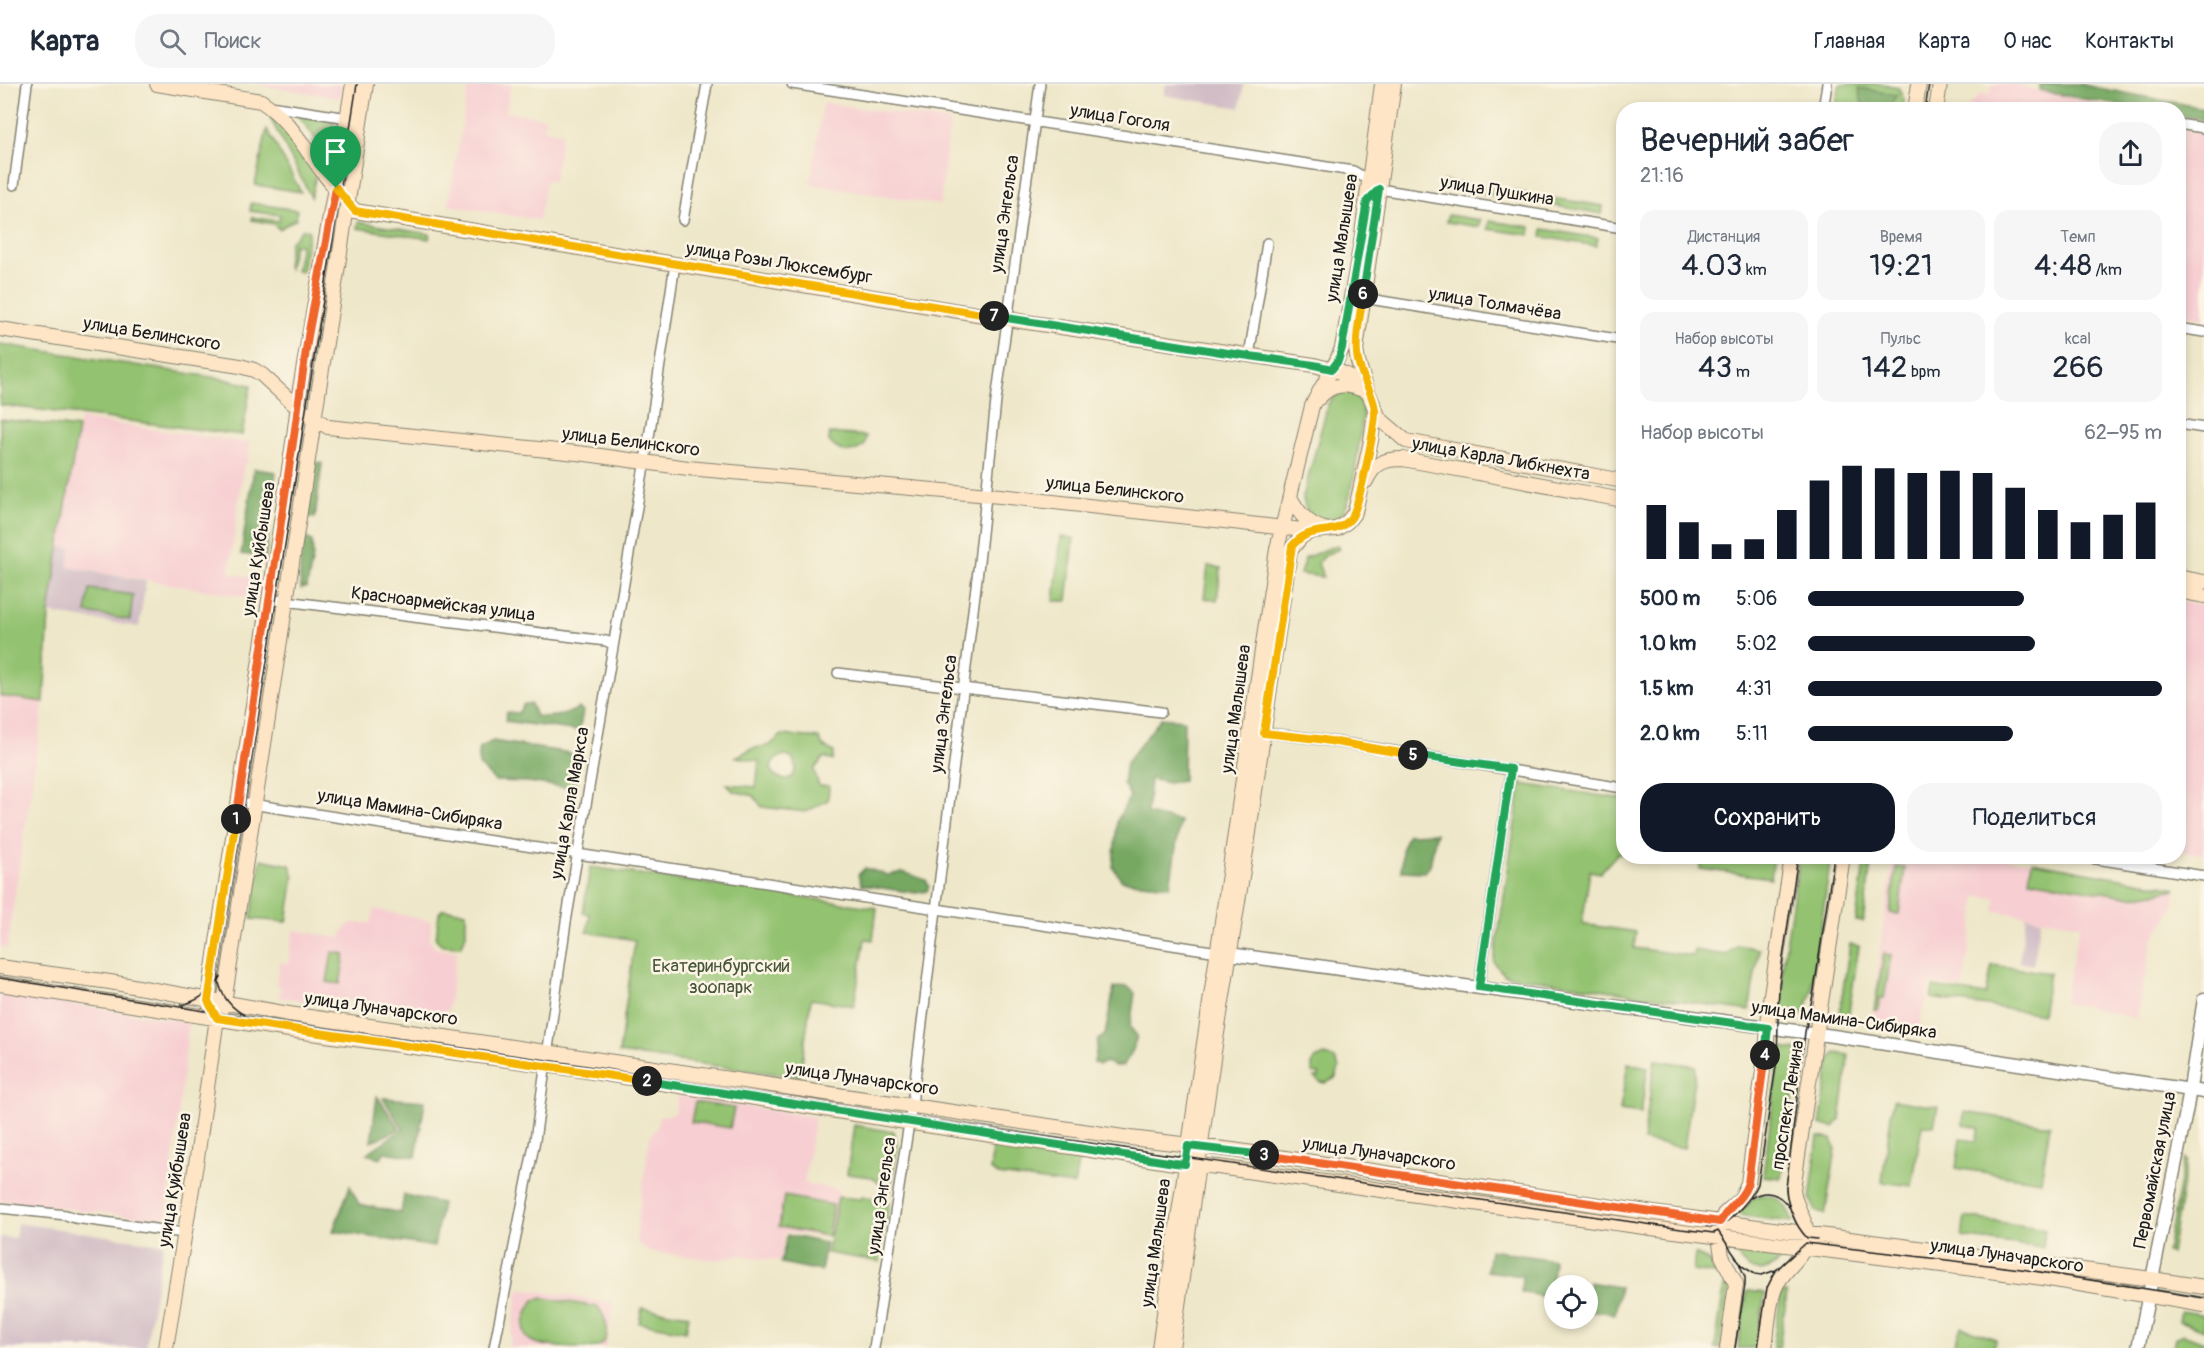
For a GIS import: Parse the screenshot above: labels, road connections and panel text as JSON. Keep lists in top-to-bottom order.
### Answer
{
  "streets": {
    "main road": [
      "улица Малышева",
      "улица Розы Люксембург",
      "улица Белинского",
      "улица Карла Либкнехта",
      "улица Куйбышева",
      "улица Луначарского",
      "проспект Ленина"
    ],
    "street": [
      "улица Гоголя",
      "улица Пушкина",
      "улица Энгельса",
      "улица Толмачёва",
      "Красноармейская улица",
      "улица Карла Маркса",
      "улица Мамина-Сибиряка",
      "Первомайская улица"
    ]
  },
  "crossings": [
    ["улица Гоголя", "улица Пушкина"],
    ["улица Гоголя", "улица Энгельса"],
    ["улица Гоголя", "улица Малышева"],
    ["улица Пушкина", "улица Малышева"],
    ["улица Энгельса", "улица Розы Люксембург"],
    ["улица Энгельса", "улица Белинского"],
    ["улица Энгельса", "улица Мамина-Сибиряка"],
    ["улица Энгельса", "улица Луначарского"],
    ["улица Малышева", "улица Розы Люксембург"],
    ["улица Малышева", "улица Толмачёва"],
    ["улица Малышева", "улица Белинского"],
    ["улица Малышева", "улица Карла Либкнехта"],
    ["улица Малышева", "улица Мамина-Сибиряка"],
    ["улица Малышева", "улица Луначарского"],
    ["улица Розы Люксембург", "улица Куйбышева"],
    ["улица Розы Люксембург", "улица Карла Маркса"],
    ["улица Белинского", "улица Куйбышева"],
    ["улица Белинского", "улица Карла Маркса"],
    ["улица Куйбышева", "Красноармейская улица"],
    ["улица Куйбышева", "улица Мамина-Сибиряка"],
    ["улица Куйбышева", "улица Луначарского"],
    ["Красноармейская улица", "улица Карла Маркса"],
    ["улица Карла Маркса", "улица Мамина-Сибиряка"],
    ["улица Карла Маркса", "улица Луначарского"],
    ["улица Мамина-Сибиряка", "проспект Ленина"],
    ["улица Мамина-Сибиряка", "Первомайская улица"],
    ["улица Луначарского", "проспект Ленина"],
    ["улица Луначарского", "Первомайская улица"]
  ],
  "parks": ["Екатеринбургский зоопарк"],
  "page": {
    "header": "Карта",
    "search": "Поиск",
    "nav": [
      "Главная",
      "Карта",
      "О нас",
      "Контакты"
    ],
    "heading": ["Вечерний забег", "21:16"],
    "stats": [
      ["Дистанция", "4.03 km"],
      ["Время", "19:21"],
      ["Темп", "4:48 /km"],
      ["Набор высоты", "43 m"],
      ["Пульс", "142 bpm"],
      ["kcal", "266"]
    ],
    "pins": [
      "6",
      "7",
      "5",
      "1",
      "4",
      "2",
      "3"
    ],
    "chart": ["Набор высоты", "62–95 m"],
    "list": [
      {
        "name": "500 m",
        "note": "5:06"
      },
      {
        "name": "1.0 km",
        "note": "5:02"
      },
      {
        "name": "1.5 km",
        "note": "4:31"
      },
      {
        "name": "2.0 km",
        "note": "5:11"
      }
    ],
    "buttons": ["Сохранить", "Поделиться"]
  }
}
